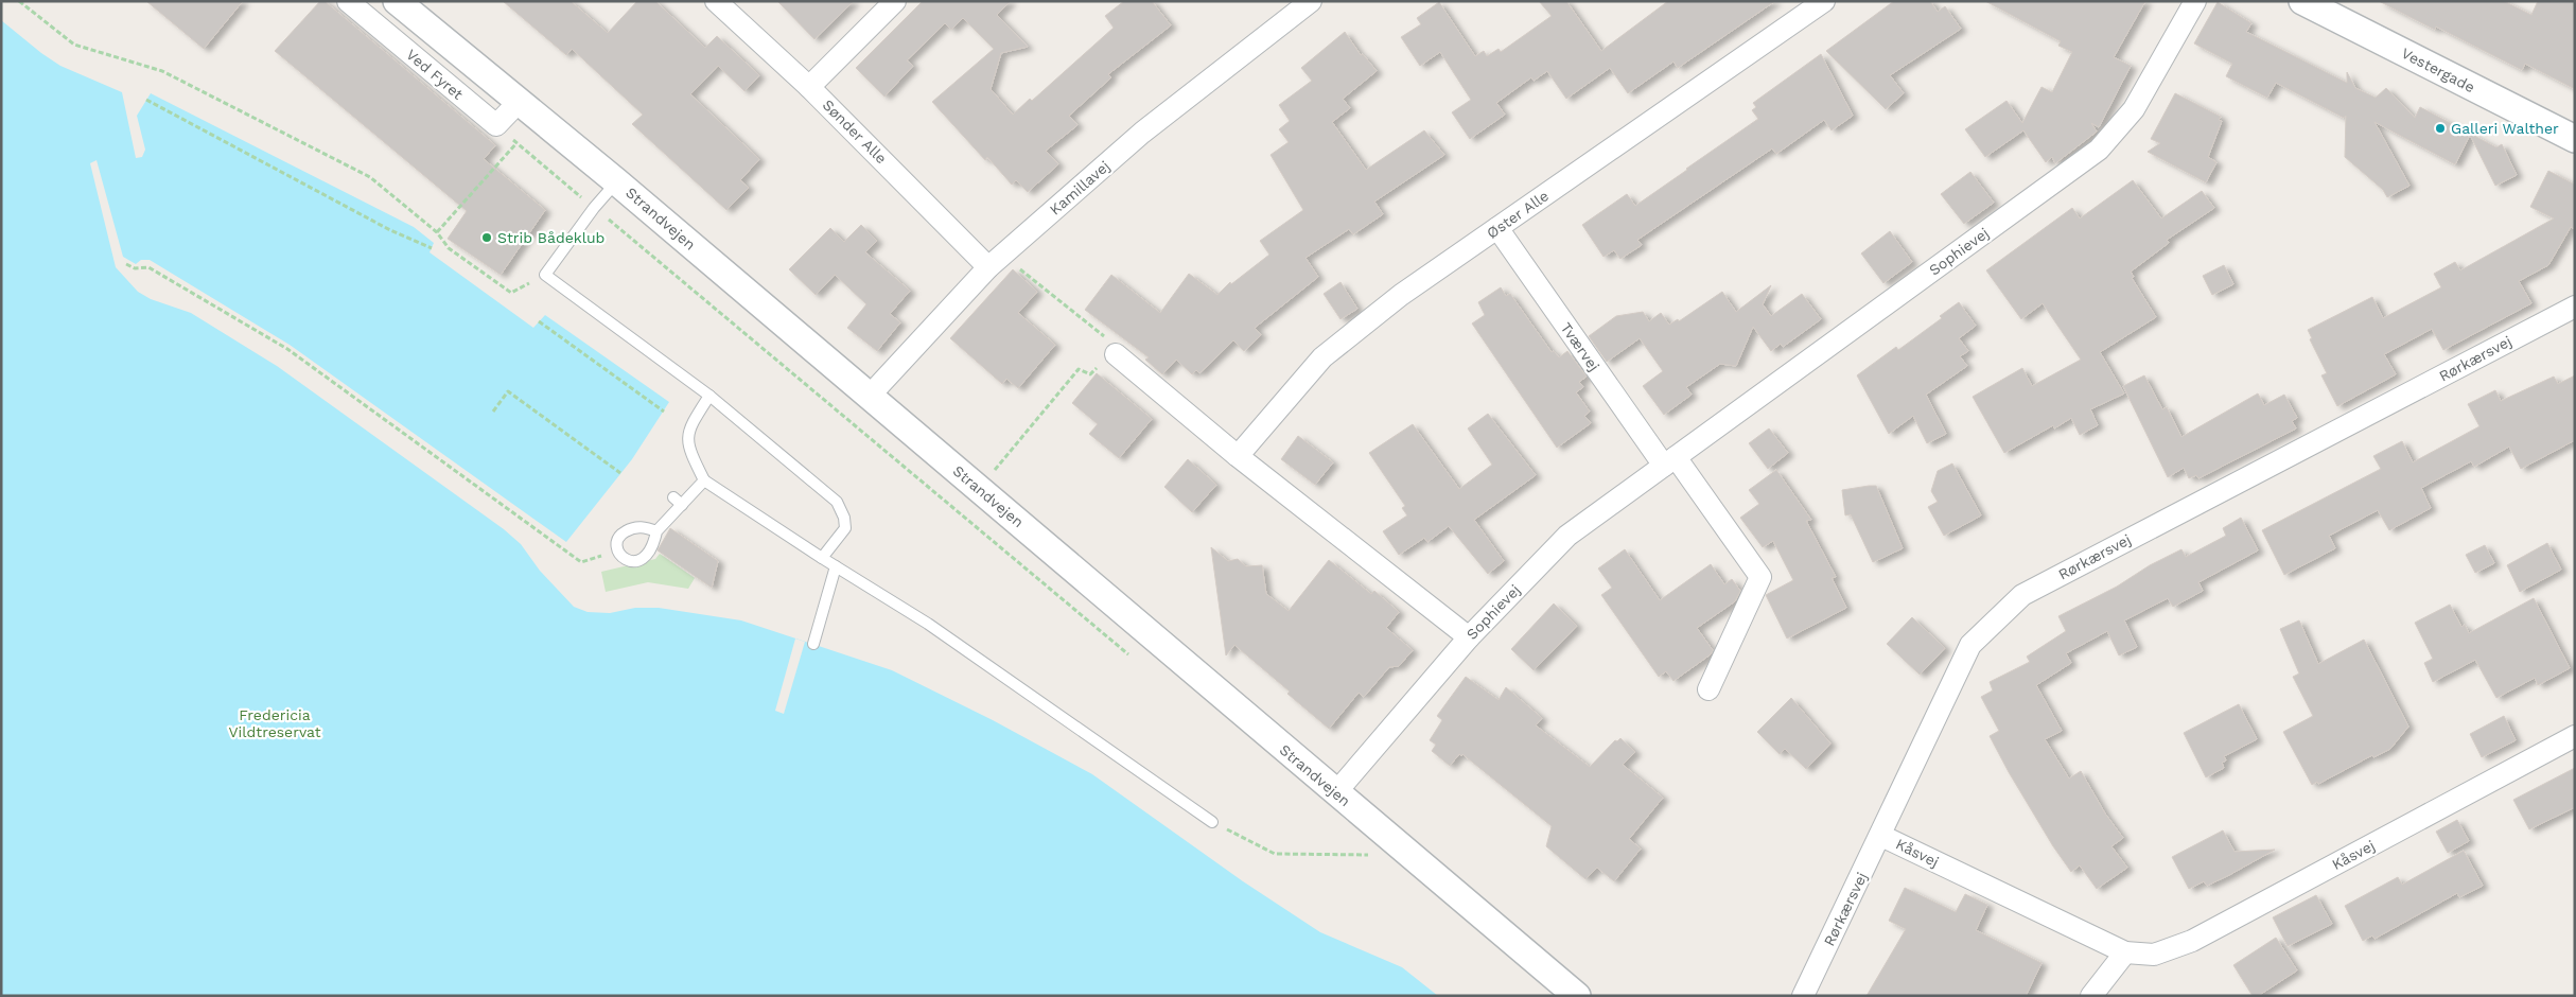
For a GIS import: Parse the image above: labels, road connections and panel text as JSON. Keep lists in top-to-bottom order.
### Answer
{
  "streets": {
    "street": [
      "Vestergade",
      "Ved Fyret",
      "Sønder Alle",
      "Kamillavej",
      "Øster Alle",
      "Strandvejen",
      "Sophievej",
      "Tværvej",
      "Rørkærsvej",
      "Kåsvej"
    ]
  },
  "crossings": [
    ["Sønder Alle", "Kamillavej"],
    ["Kamillavej", "Strandvejen"],
    ["Øster Alle", "Tværvej"],
    ["Strandvejen", "Sophievej"],
    ["Sophievej", "Tværvej"],
    ["Rørkærsvej", "Kåsvej"]
  ],
  "parks": ["Fredericia Vildtreservat"],
  "places": ["Galleri Walther", "Strib Bådeklub"]
}
